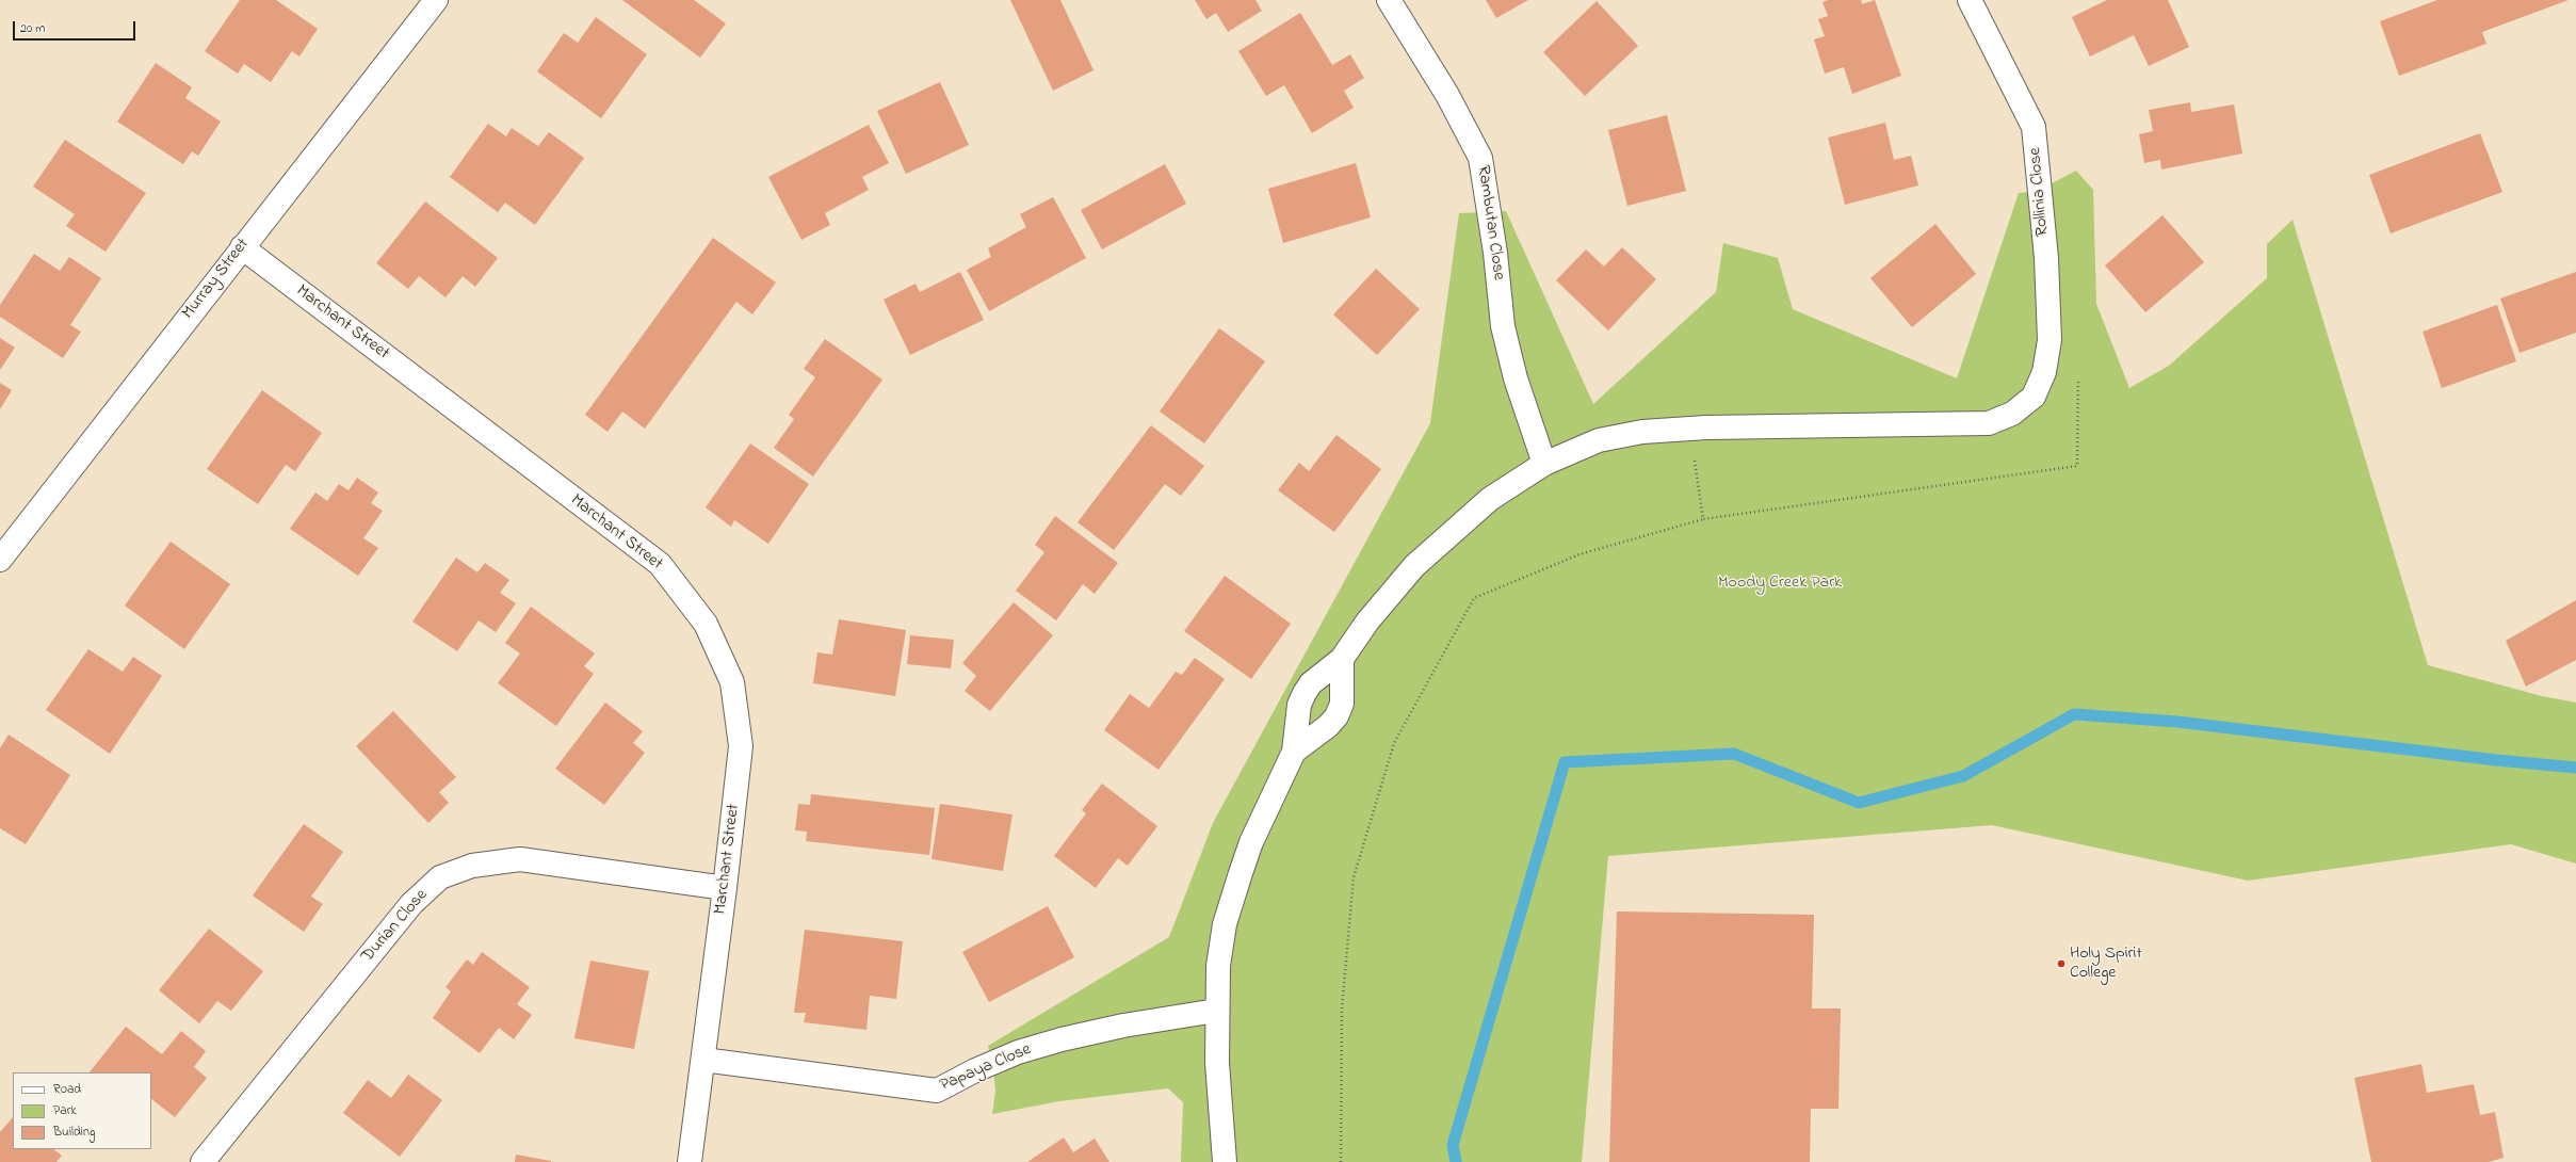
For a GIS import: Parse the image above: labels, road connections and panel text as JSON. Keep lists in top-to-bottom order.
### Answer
{
  "streets": {
    "street": [
      "Rollinia Close",
      "Rambutan Close",
      "Murray Street",
      "Marchant Street",
      "Durian Close",
      "Papaya Close"
    ]
  },
  "crossings": [
    ["Murray Street", "Marchant Street"],
    ["Marchant Street", "Durian Close"],
    ["Marchant Street", "Papaya Close"]
  ],
  "parks": ["Moody Creek Park"],
  "places": ["Holy Spirit College"],
  "legend": ["Road", "Park", "Building"],
  "scale_bar": "20 m"
}
